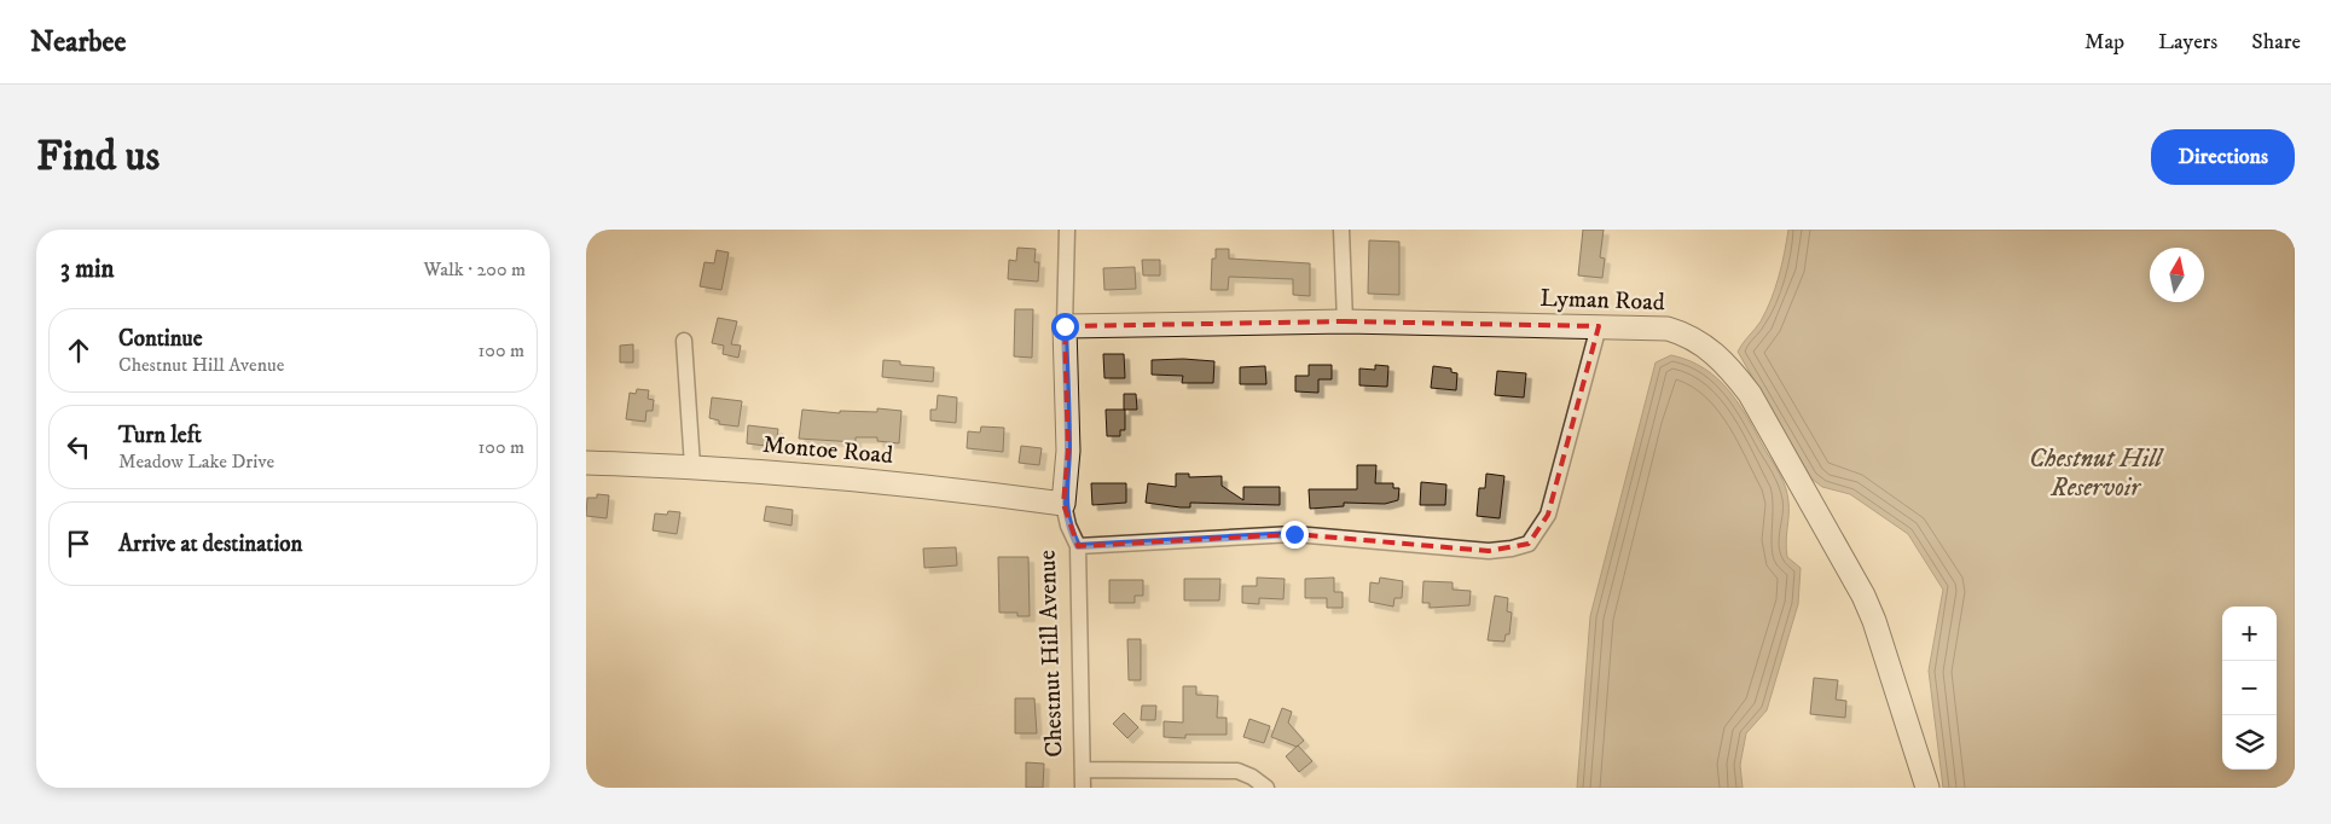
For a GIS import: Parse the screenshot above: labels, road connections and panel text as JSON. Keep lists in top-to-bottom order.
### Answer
{
  "streets": {
    "street": ["Lyman Road", "Montoe Road", "Chestnut Hill Avenue"]
  },
  "crossings": [
    ["Lyman Road", "Chestnut Hill Avenue"],
    ["Montoe Road", "Chestnut Hill Avenue"]
  ],
  "water": ["Chestnut Hill Reservoir"],
  "north": "top",
  "page": {
    "header": "Nearbee",
    "nav": ["Map", "Layers", "Share"],
    "buttons": "Directions",
    "title": "Find us",
    "heading": ["3 min", "Walk · 200 m"],
    "list": [
      ["Continue", "Chestnut Hill Avenue", "100 m"],
      ["Turn left", "Meadow Lake Drive", "100 m"],
      "Arrive at destination"
    ],
    "map_buttons": ["+", "−"]
  }
}
